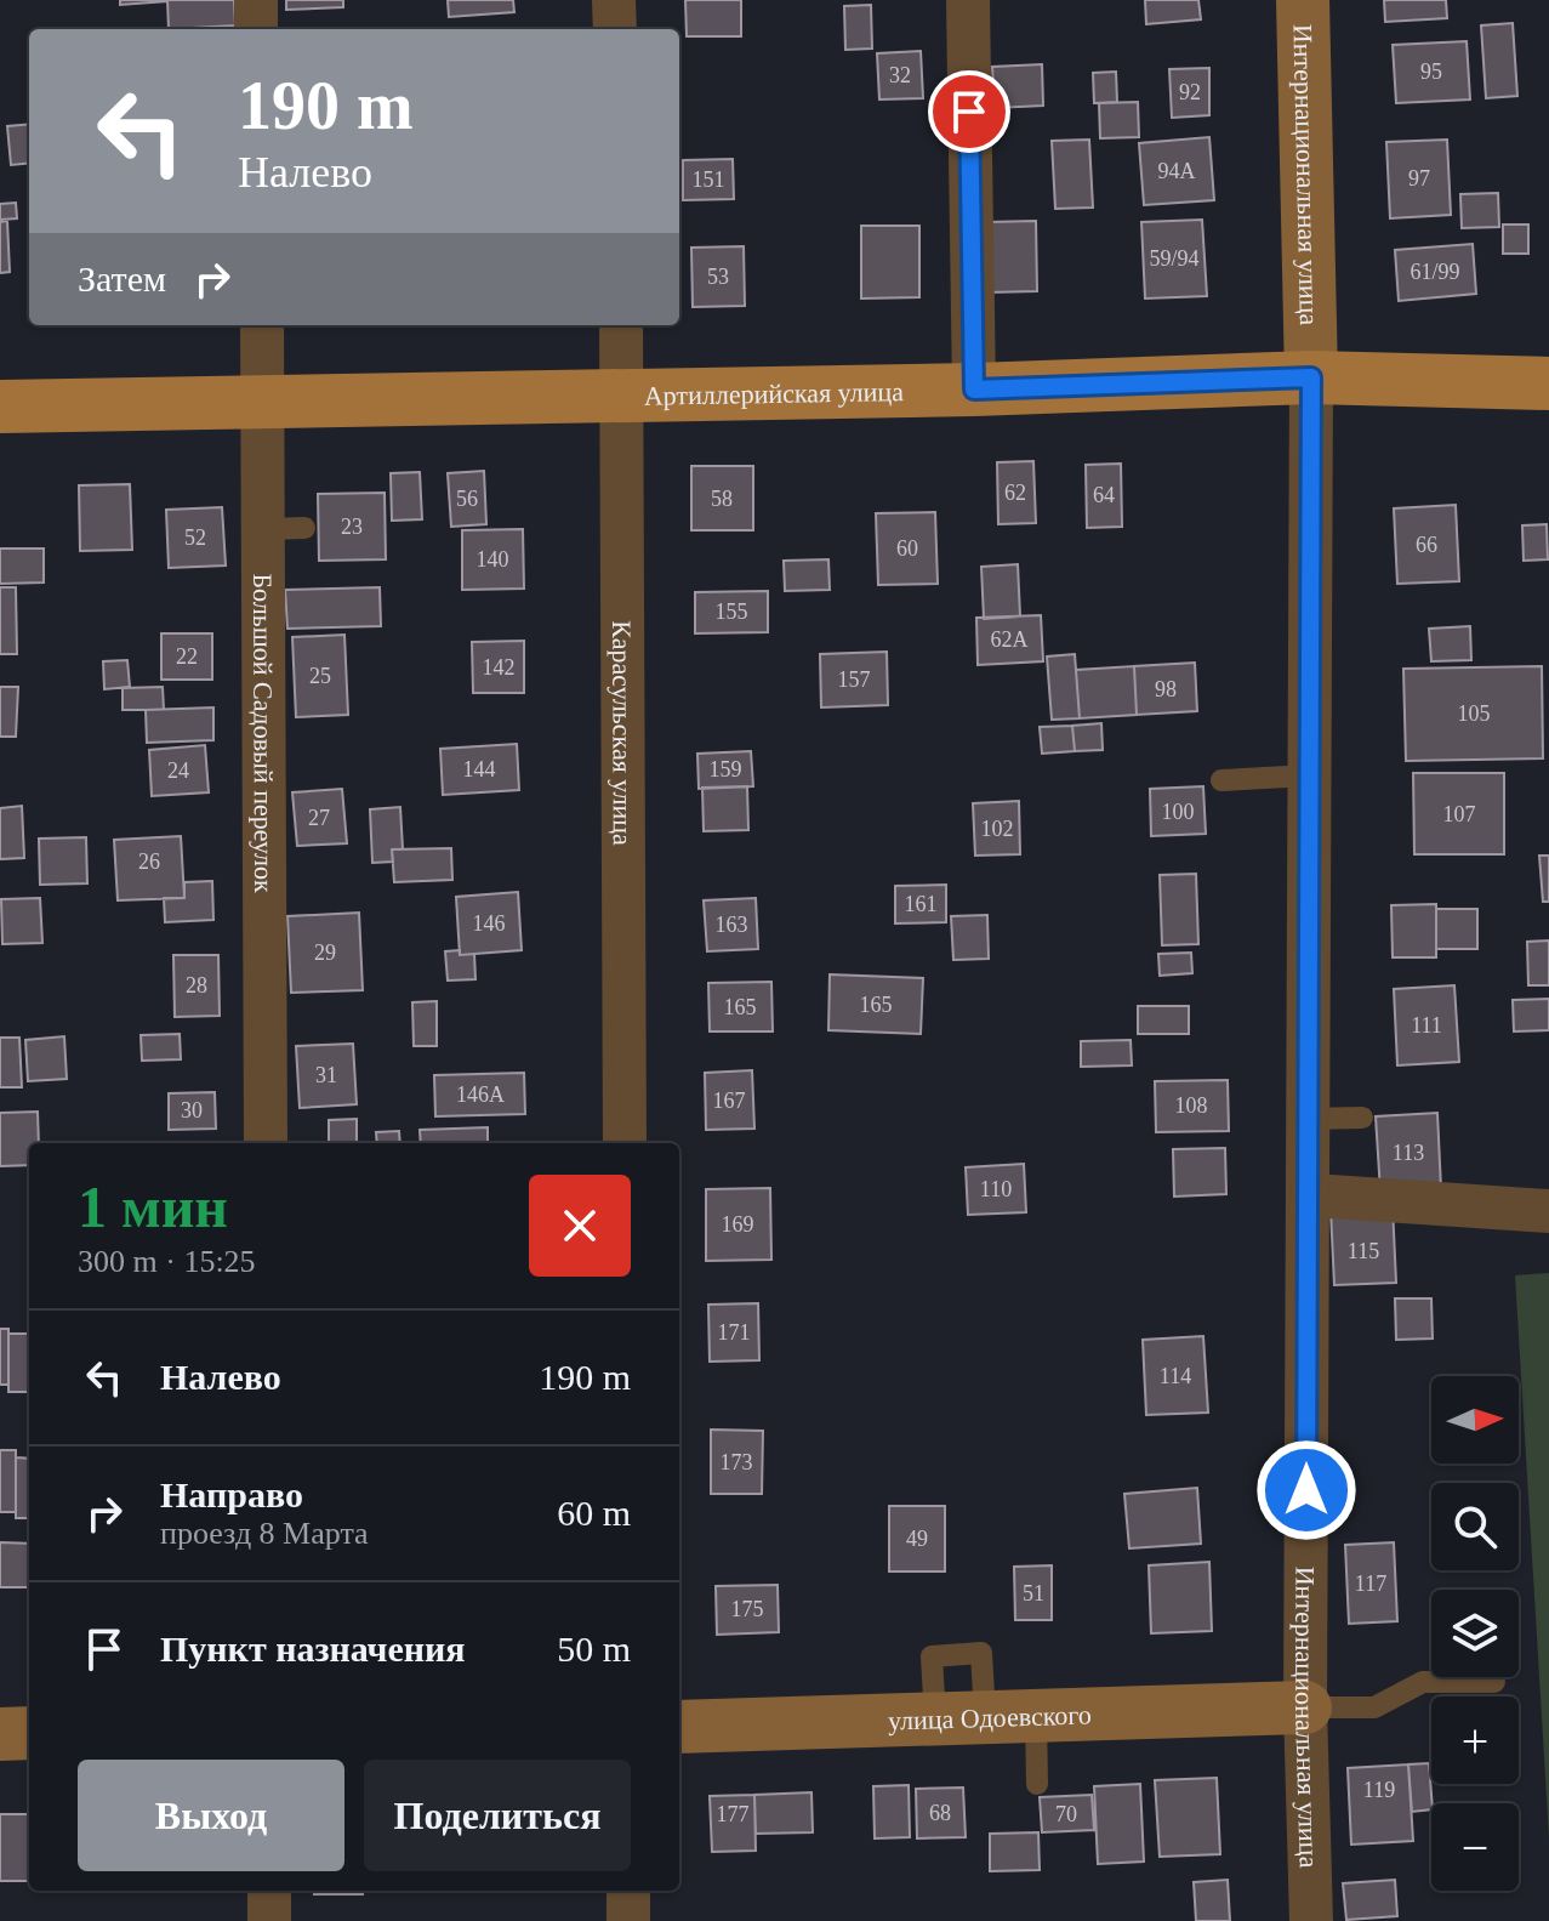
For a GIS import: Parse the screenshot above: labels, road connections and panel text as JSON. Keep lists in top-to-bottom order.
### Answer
{
  "streets": {
    "main road": ["Артиллерийская улица"],
    "street": [
      "Интернациональная улица",
      "Большой Садовый переулок",
      "Карасульская улица",
      "улица Одоевского"
    ]
  },
  "crossings": [
    ["Интернациональная улица", "Артиллерийская улица"],
    ["Интернациональная улица", "улица Одоевского"],
    ["Артиллерийская улица", "Большой Садовый переулок"],
    ["Артиллерийская улица", "Карасульская улица"]
  ],
  "house_numbers": [
    "95",
    "32",
    "92",
    "94А",
    "97",
    "151",
    "59/94",
    "61/99",
    "53",
    "62",
    "64",
    "56",
    "58",
    "23",
    "52",
    "66",
    "60",
    "140",
    "155",
    "62А",
    "22",
    "142",
    "25",
    "157",
    "98",
    "105",
    "144",
    "159",
    "24",
    "100",
    "107",
    "27",
    "102",
    "26",
    "161",
    "146",
    "163",
    "29",
    "28",
    "165",
    "165",
    "111",
    "31",
    "146А",
    "167",
    "108",
    "30",
    "113",
    "110",
    "169",
    "115",
    "171",
    "114",
    "173",
    "49",
    "117",
    "51",
    "175",
    "119",
    "68",
    "177",
    "70"
  ],
  "north": "right",
  "page": {
    "turn": ["190 m", "Налево"],
    "then": "Затем",
    "heading": ["1 мин", "300 m · 15:25"],
    "list": [
      {
        "name": "Налево",
        "value": "190 m"
      },
      {
        "name": "Направо",
        "note": "проезд 8 Марта",
        "value": "60 m"
      },
      {
        "name": "Пункт назначения",
        "value": "50 m"
      }
    ],
    "map_buttons": ["+", "−"],
    "buttons": ["Выход", "Поделиться"]
  }
}
